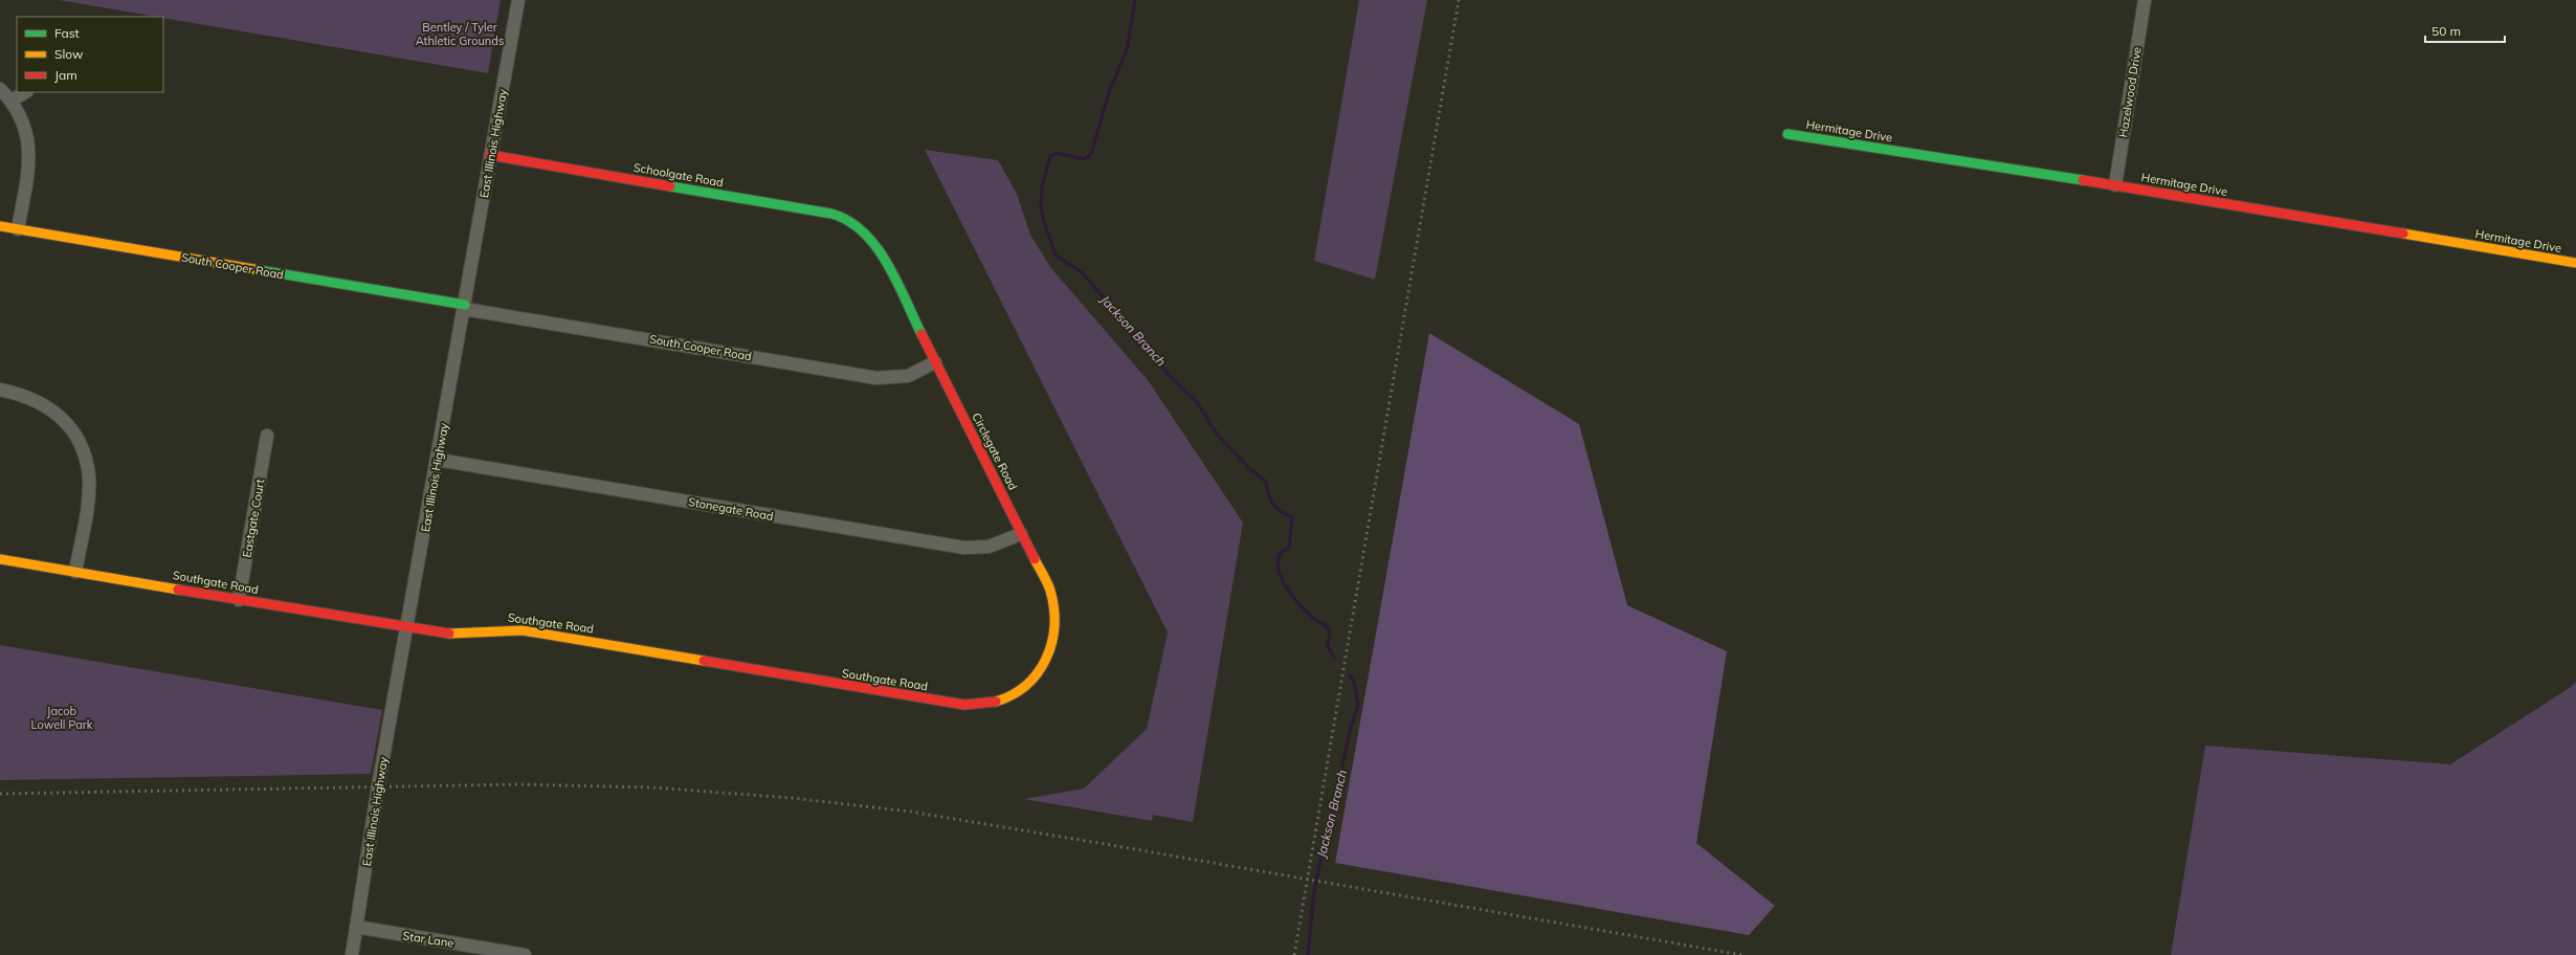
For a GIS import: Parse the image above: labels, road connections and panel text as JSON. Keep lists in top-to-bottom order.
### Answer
{
  "streets": {
    "street": [
      "Hazelwood Drive",
      "Hermitage Drive",
      "East Illinois Highway",
      "Schoolgate Road",
      "South Cooper Road",
      "Circlegate Road",
      "Stonegate Road",
      "Eastgate Court",
      "Southgate Road",
      "Star Lane"
    ]
  },
  "crossings": [
    ["Hazelwood Drive", "Hermitage Drive"],
    ["East Illinois Highway", "Schoolgate Road"],
    ["East Illinois Highway", "South Cooper Road"],
    ["East Illinois Highway", "Stonegate Road"],
    ["East Illinois Highway", "Southgate Road"],
    ["East Illinois Highway", "Star Lane"],
    ["Schoolgate Road", "Circlegate Road"],
    ["South Cooper Road", "Circlegate Road"],
    ["Circlegate Road", "Stonegate Road"],
    ["Circlegate Road", "Southgate Road"],
    ["Eastgate Court", "Southgate Road"]
  ],
  "water": ["Jackson Branch"],
  "parks": ["Bentley / Tyler Athletic Grounds", "Jacob Lowell Park"],
  "legend": ["Fast", "Slow", "Jam"],
  "scale_bar": "50 m"
}
